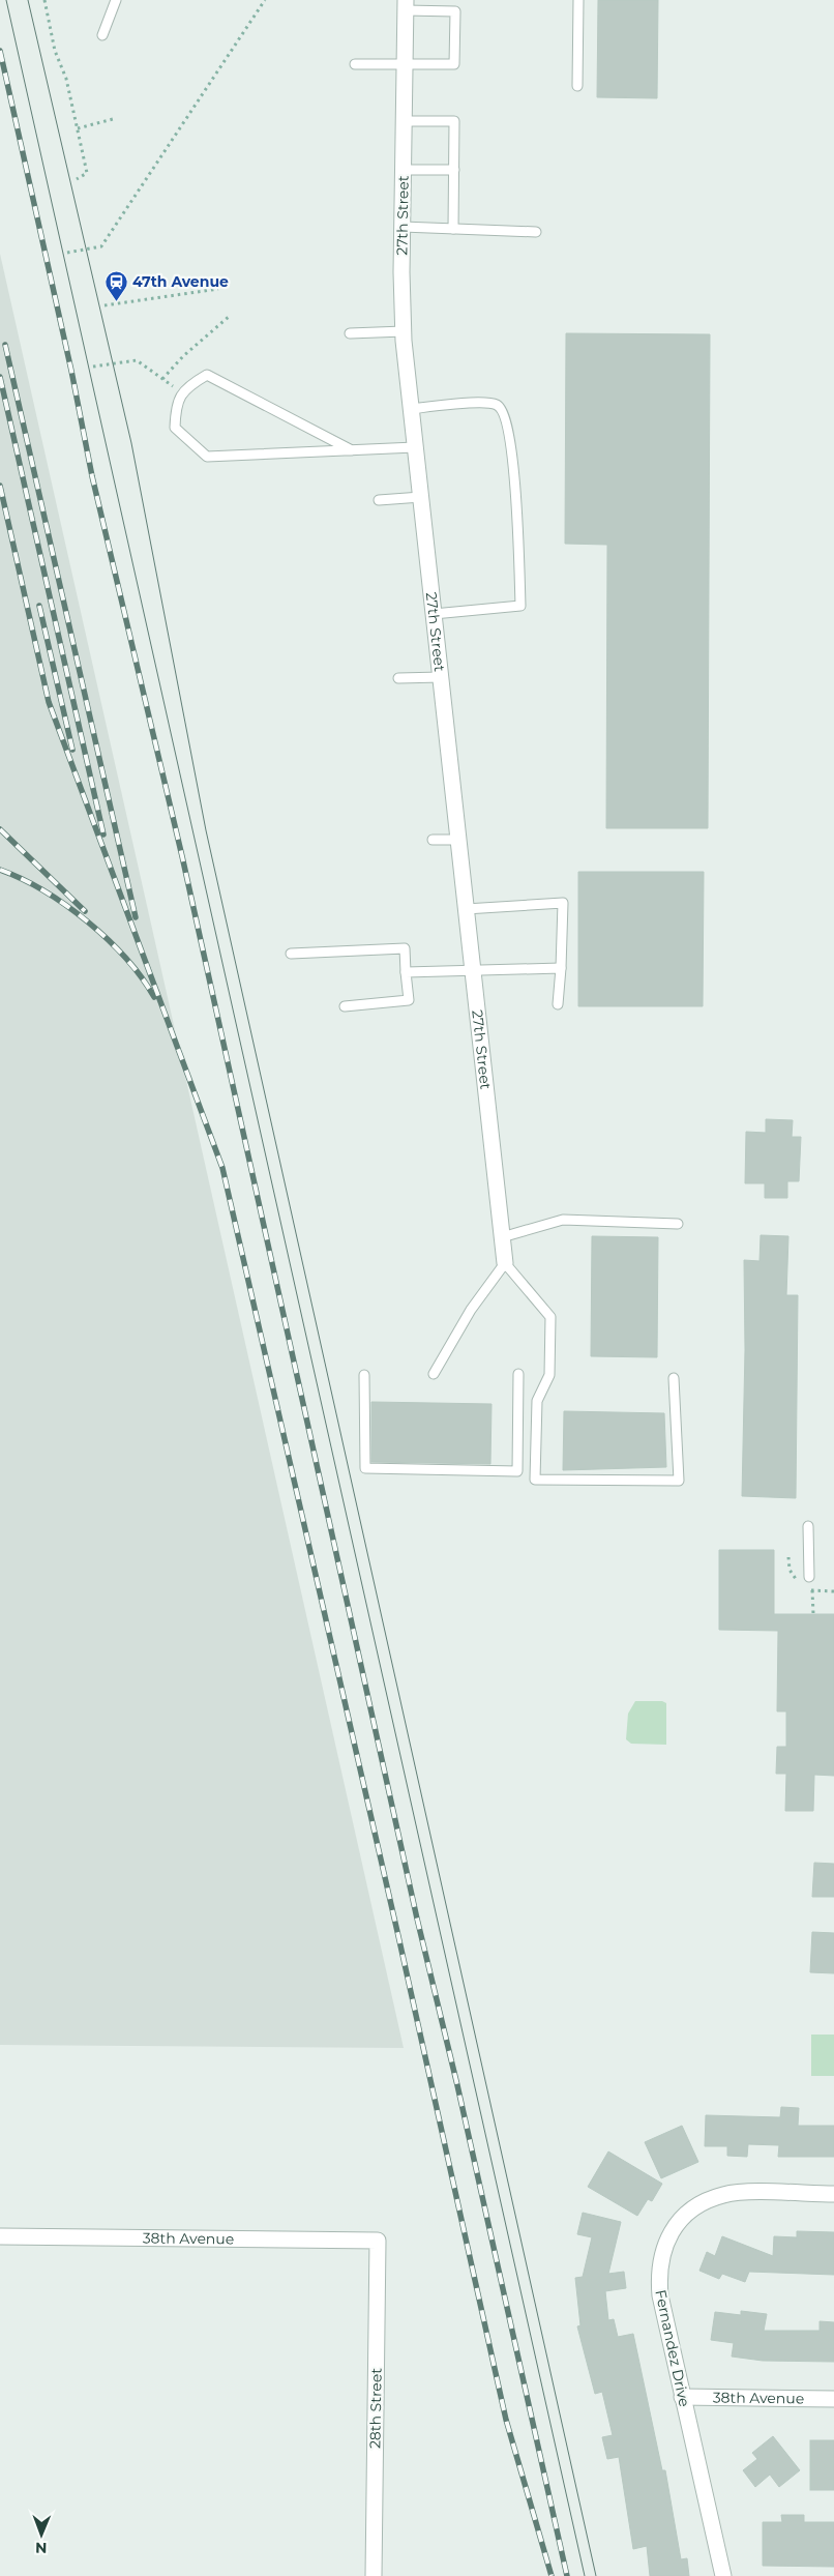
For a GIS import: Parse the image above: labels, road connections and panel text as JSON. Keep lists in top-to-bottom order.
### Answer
{
  "streets": {
    "street": [
      "27th Street",
      "38th Avenue",
      "Fernandez Drive",
      "28th Street"
    ]
  },
  "crossings": [
    ["38th Avenue", "Fernandez Drive"],
    ["38th Avenue", "28th Street"]
  ],
  "places": {
    "station": ["47th Avenue"]
  },
  "north": "bottom"
}
